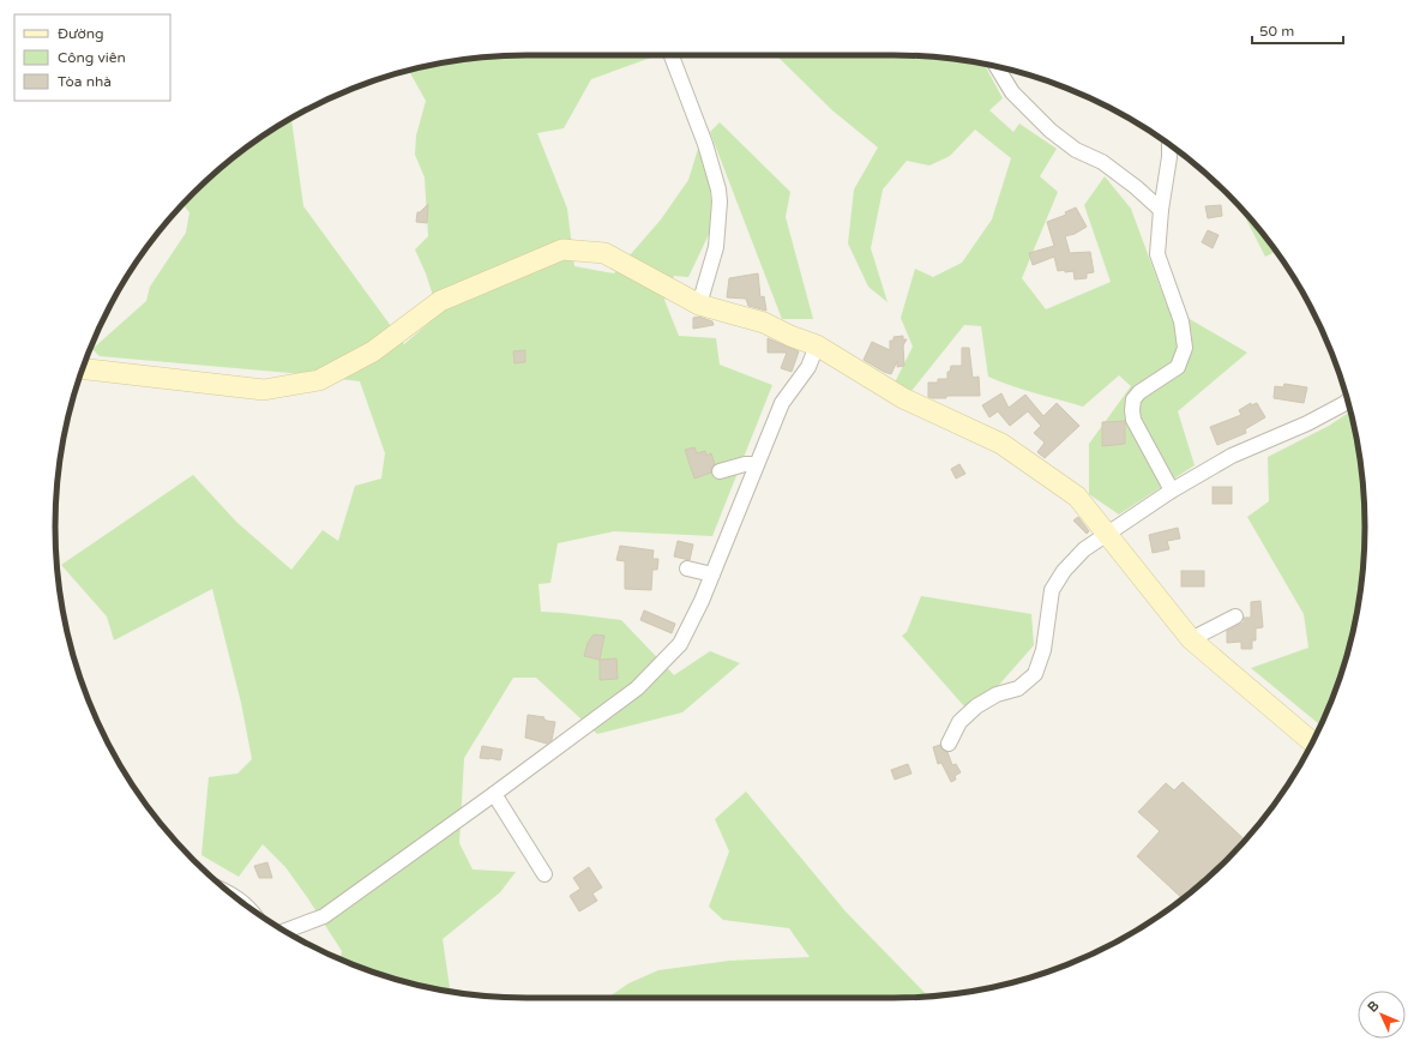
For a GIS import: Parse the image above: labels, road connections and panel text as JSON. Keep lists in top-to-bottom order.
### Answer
{
  "legend": ["Đường", "Công viên", "Tòa nhà"],
  "scale_bar": "50 m",
  "north": "top left"
}
